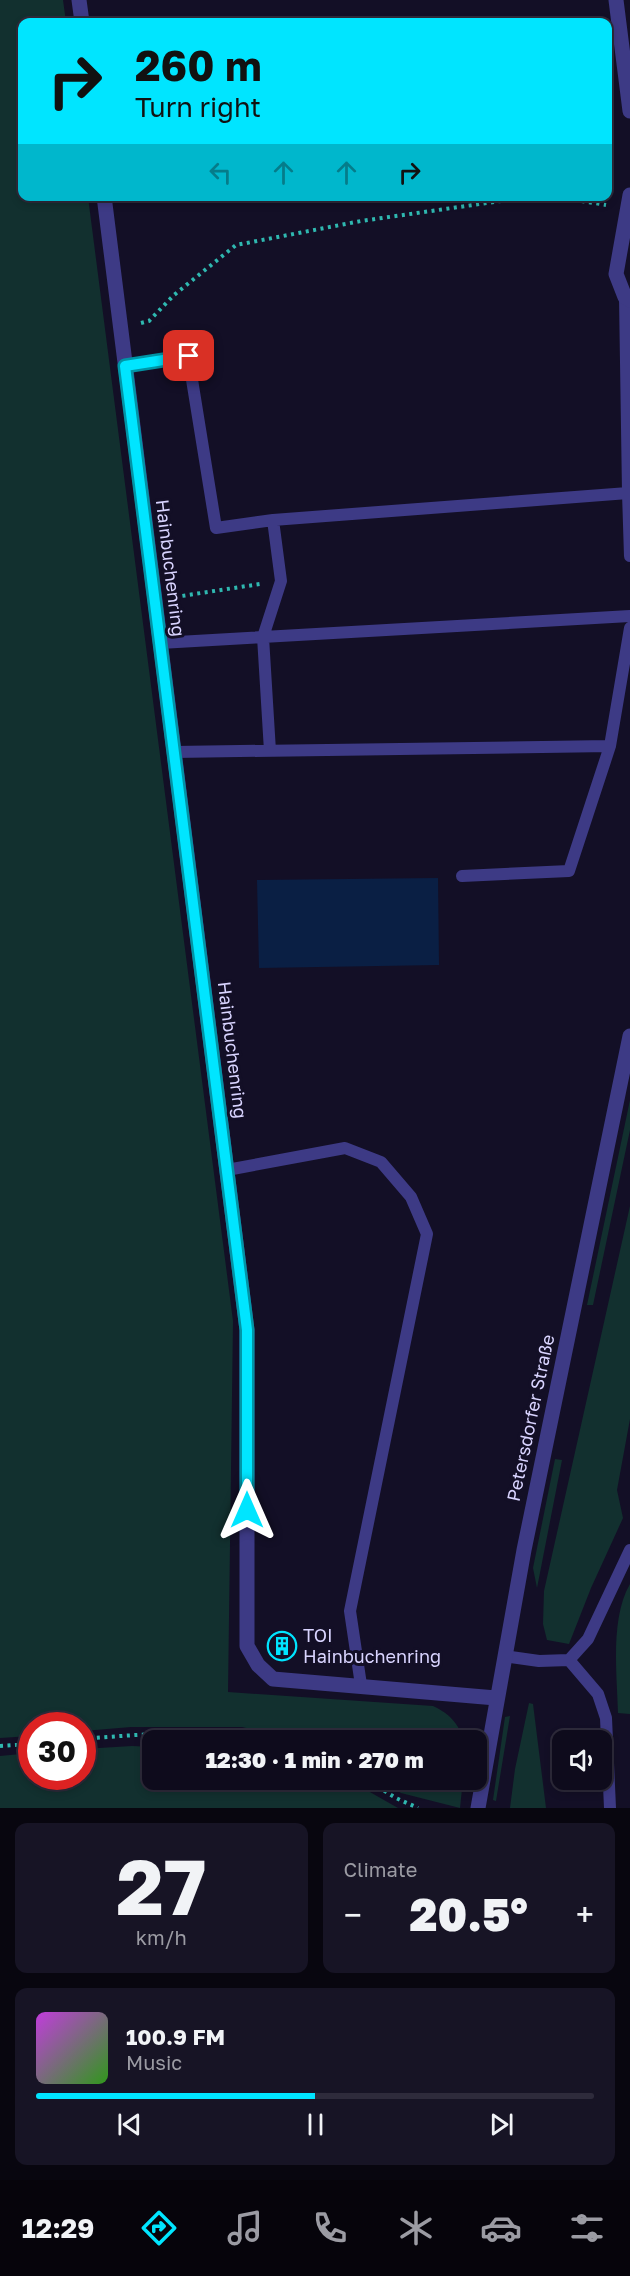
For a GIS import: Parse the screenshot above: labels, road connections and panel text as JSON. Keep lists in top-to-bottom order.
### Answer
{
  "streets": {
    "street": ["Hainbuchenring", "Petersdorfer Straße"]
  },
  "crossings": [
    ["Hainbuchenring", "Petersdorfer Straße"]
  ],
  "places": {
    "building": ["TOI Hainbuchenring"]
  },
  "page": {
    "turn": ["260 m", "Turn right"],
    "limit": "30",
    "trip": "12:30 · 1 min · 270 m",
    "tile": [
      ["27", "km/h"],
      "Climate"
    ],
    "heat": ["−", "20.5°", "+"],
    "song": ["100.9 FM", "Music"],
    "tabs": "12:29"
  }
}
